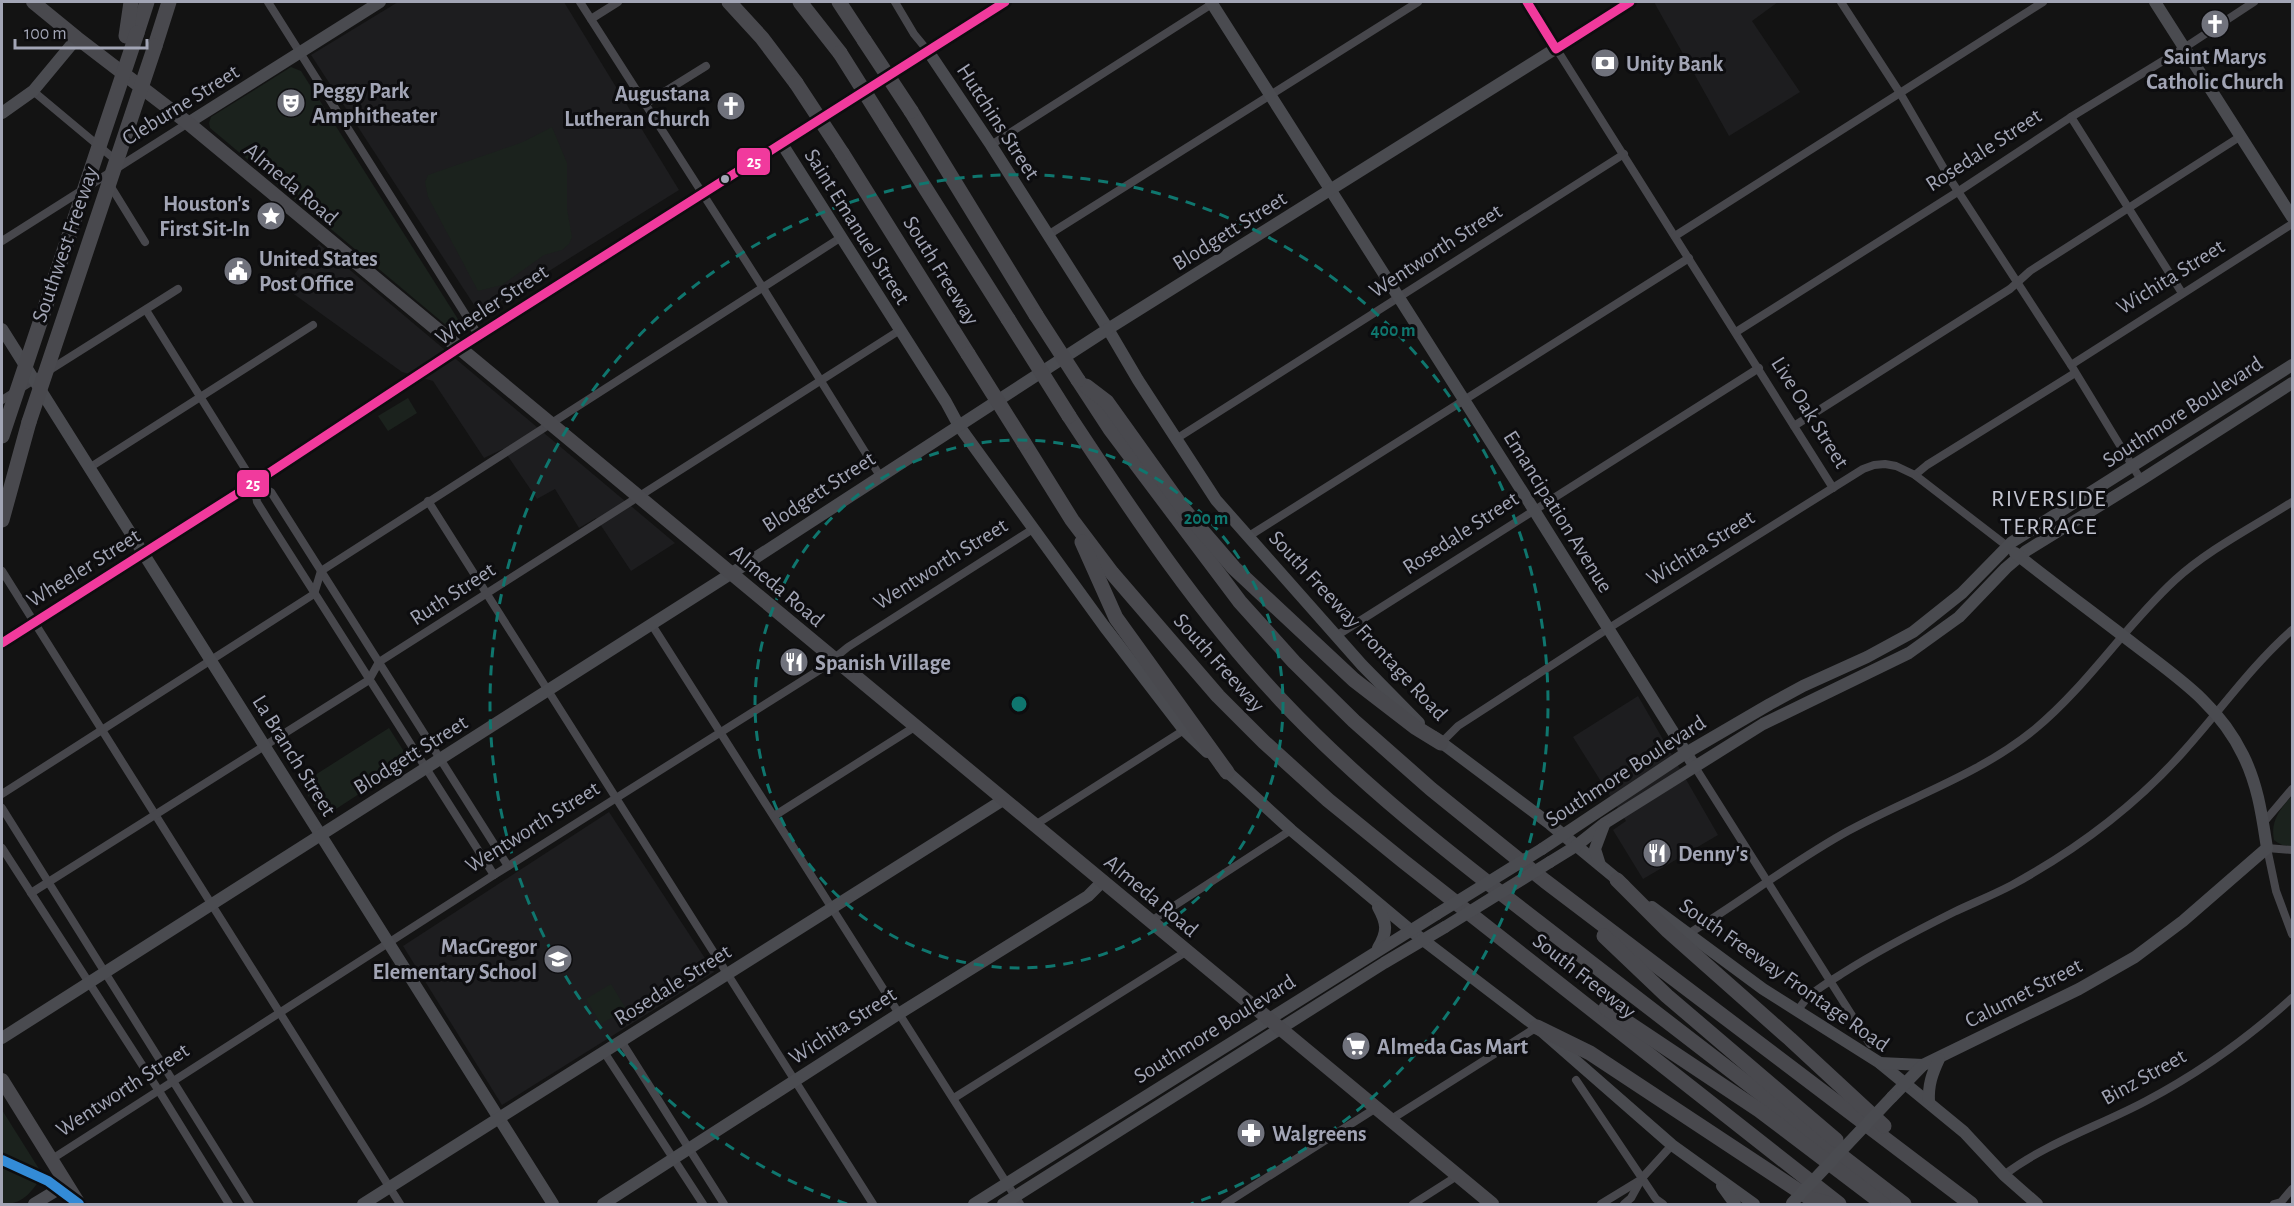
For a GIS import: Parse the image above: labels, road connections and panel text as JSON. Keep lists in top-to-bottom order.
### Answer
{
  "streets": {
    "highway": ["Southwest Freeway", "South Freeway"],
    "main road": [
      "Cleburne Street",
      "Hutchins Street",
      "Rosedale Street",
      "Almeda Road",
      "Saint Emanuel Street",
      "Blodgett Street",
      "Wichita Street",
      "Wheeler Street",
      "Southmore Boulevard",
      "Live Oak Street",
      "Emancipation Avenue",
      "South Freeway Frontage Road",
      "La Branch Street",
      "Calumet Street"
    ],
    "street": ["Wentworth Street", "Ruth Street", "Binz Street"]
  },
  "crossings": [
    ["Cleburne Street", "Almeda Road"],
    ["Hutchins Street", "Wheeler Street"],
    ["Hutchins Street", "South Freeway Frontage Road"],
    ["Rosedale Street", "Almeda Road"],
    ["Rosedale Street", "Live Oak Street"],
    ["Rosedale Street", "Emancipation Avenue"],
    ["Rosedale Street", "South Freeway Frontage Road"],
    ["Rosedale Street", "La Branch Street"],
    ["Almeda Road", "Blodgett Street"],
    ["Almeda Road", "Wentworth Street"],
    ["Almeda Road", "Wichita Street"],
    ["Almeda Road", "Wheeler Street"],
    ["Almeda Road", "Southmore Boulevard"],
    ["Almeda Road", "Ruth Street"],
    ["Saint Emanuel Street", "Wheeler Street"],
    ["Saint Emanuel Street", "Ruth Street"],
    ["Blodgett Street", "Live Oak Street"],
    ["Blodgett Street", "Emancipation Avenue"],
    ["Blodgett Street", "South Freeway Frontage Road"],
    ["Blodgett Street", "La Branch Street"],
    ["Wentworth Street", "Live Oak Street"],
    ["Wentworth Street", "Emancipation Avenue"],
    ["Wentworth Street", "South Freeway Frontage Road"],
    ["Wentworth Street", "La Branch Street"],
    ["Wichita Street", "Live Oak Street"],
    ["Wichita Street", "Emancipation Avenue"],
    ["Wichita Street", "South Freeway Frontage Road"],
    ["Wheeler Street", "La Branch Street"],
    ["Southmore Boulevard", "Live Oak Street"],
    ["Southmore Boulevard", "Emancipation Avenue"],
    ["Southmore Boulevard", "South Freeway Frontage Road"],
    ["Live Oak Street", "Calumet Street"],
    ["Ruth Street", "La Branch Street"],
    ["South Freeway Frontage Road", "Calumet Street"],
    ["South Freeway Frontage Road", "Binz Street"]
  ],
  "districts": ["RIVERSIDE TERRACE"],
  "places": {
    "church": ["Saint Marys Catholic Church", "Augustana Lutheran Church"],
    "bank": ["Unity Bank"],
    "theatre": ["Peggy Park Amphitheater"],
    "place": ["Houston's First Sit-In"],
    "public building": ["United States Post Office"],
    "restaurant": ["Spanish Village", "Denny's"],
    "school or university": ["MacGregor Elementary School"],
    "supermarket": ["Almeda Gas Mart"],
    "pharmacy": ["Walgreens"]
  },
  "lines": ["transit line 25"],
  "scale_bar": "100 m",
  "rings": ["400 m", "200 m"]
}
